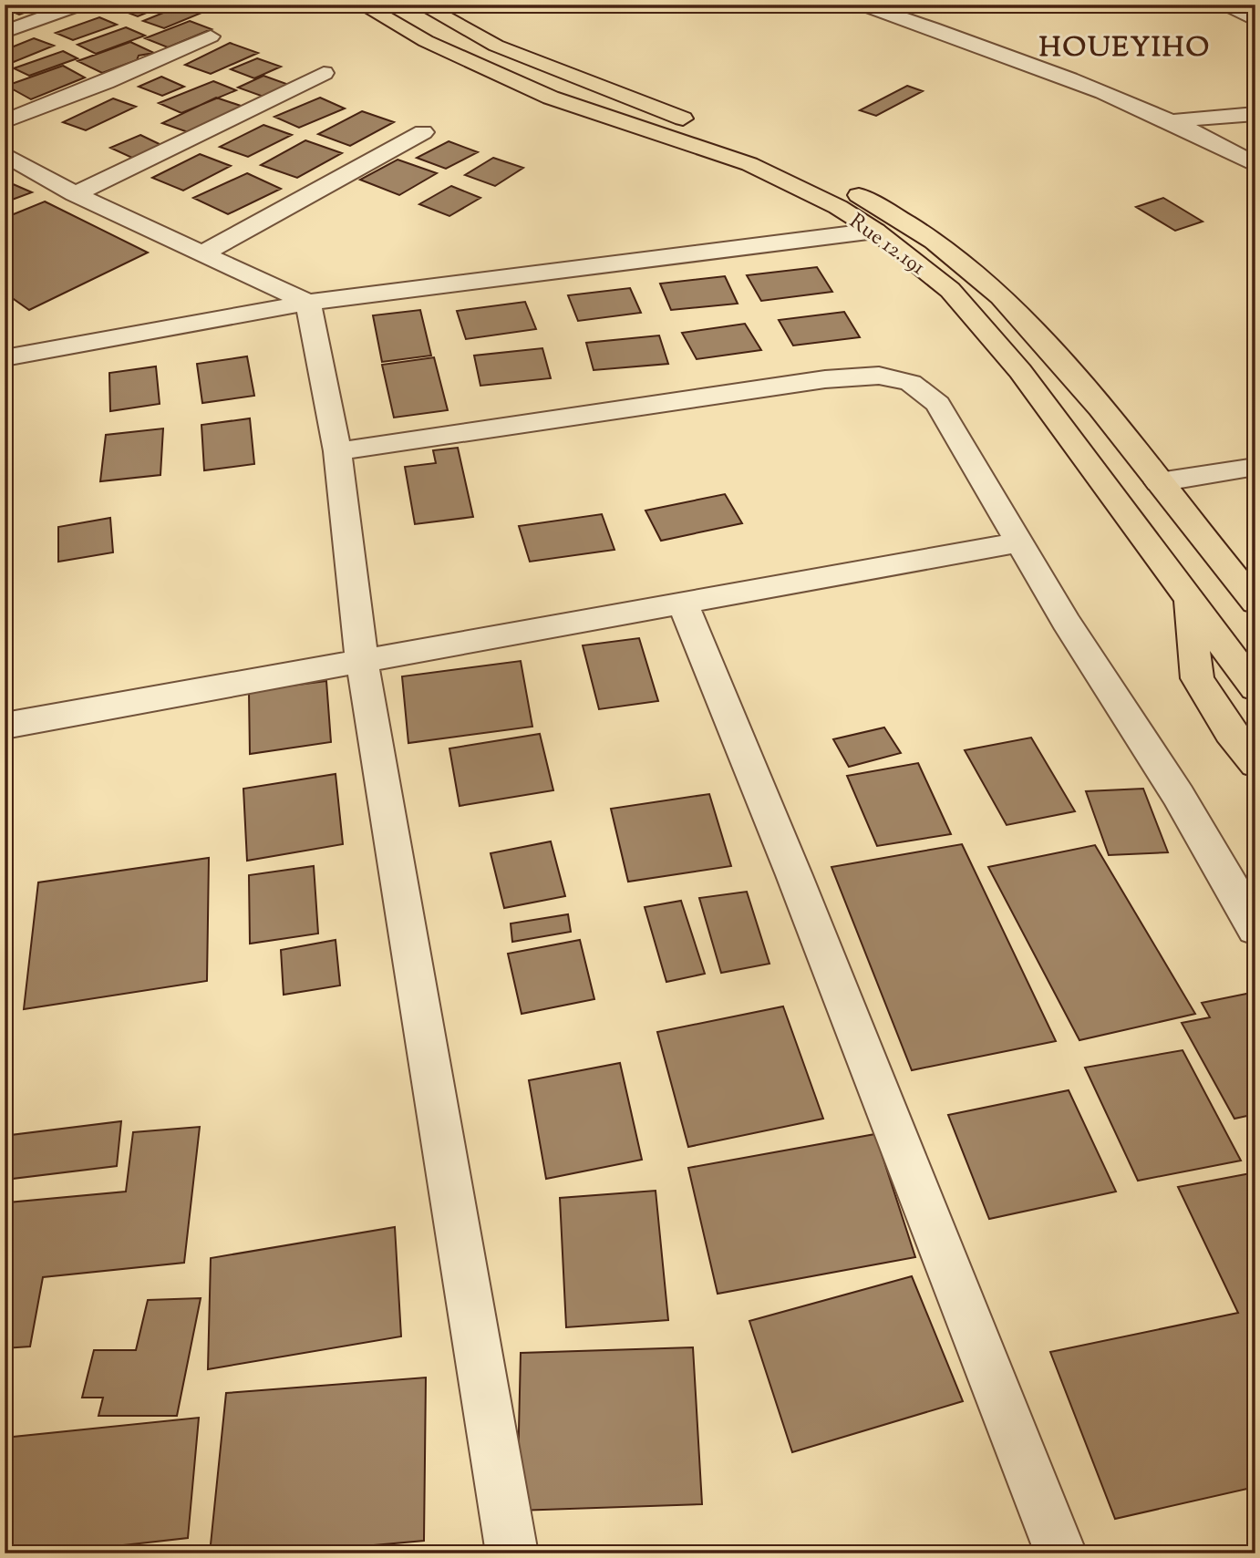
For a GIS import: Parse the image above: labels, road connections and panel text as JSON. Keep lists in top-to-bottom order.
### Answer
{
  "streets": {
    "main road": ["Rue 12.191"]
  },
  "districts": ["HOUEYIHO"]
}
